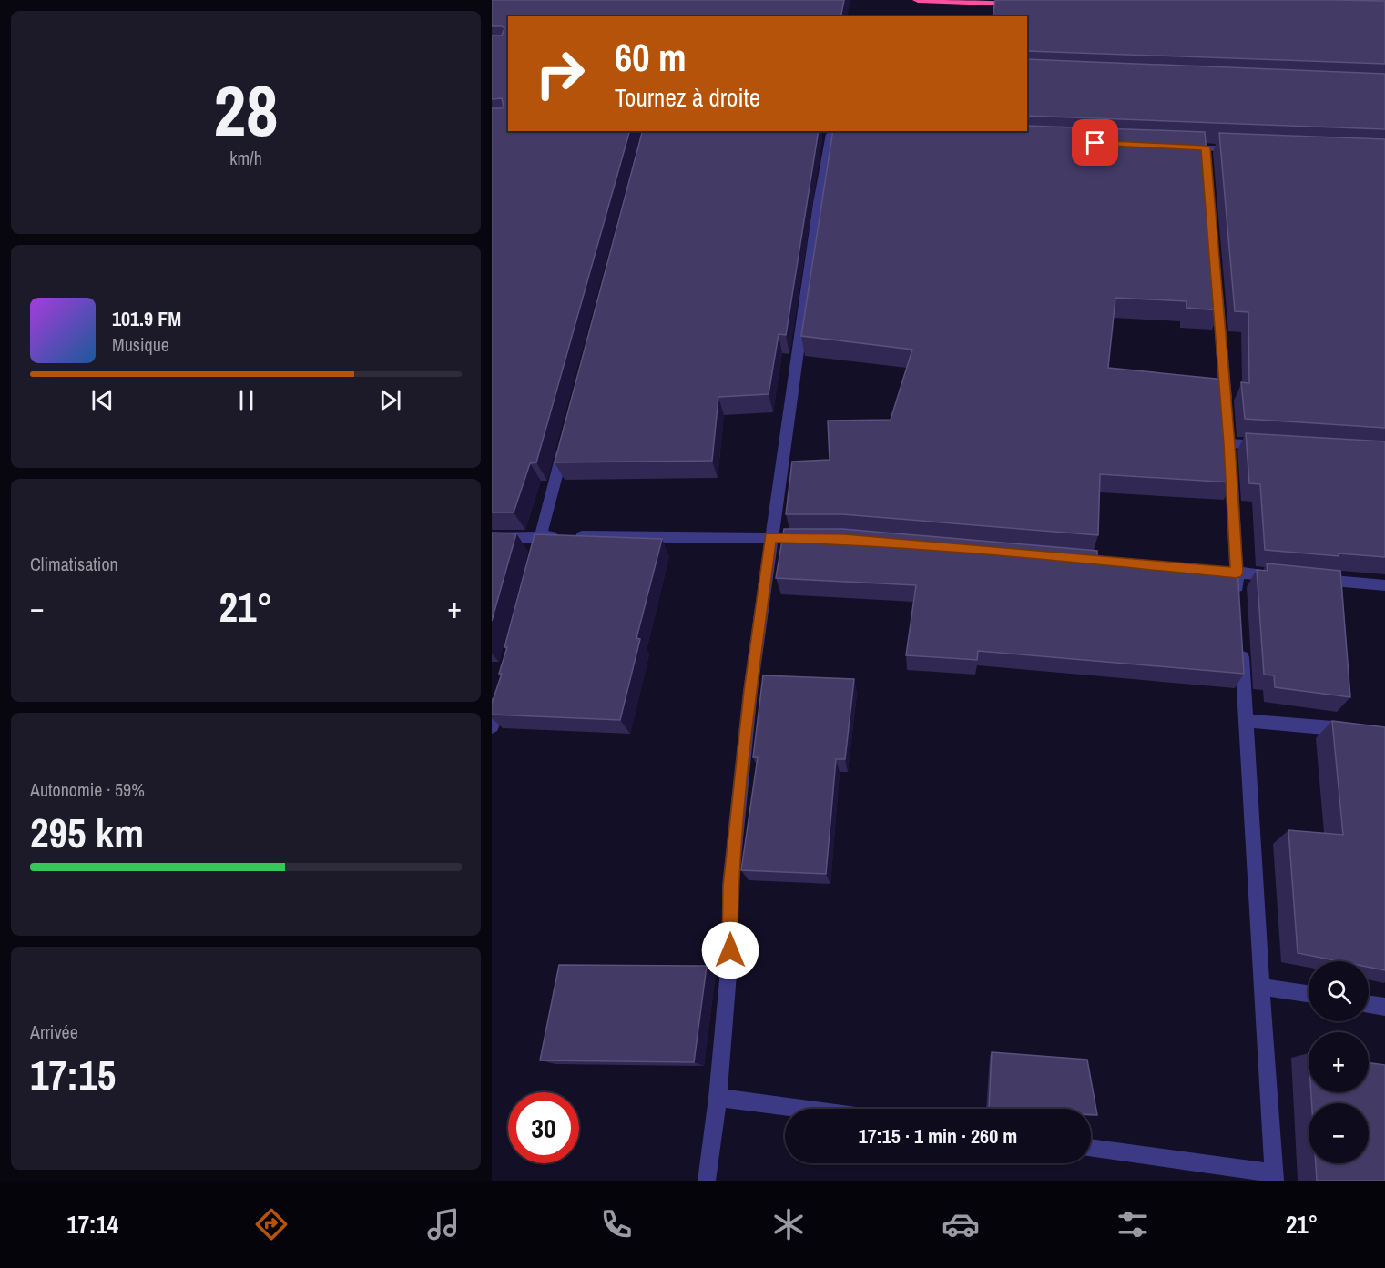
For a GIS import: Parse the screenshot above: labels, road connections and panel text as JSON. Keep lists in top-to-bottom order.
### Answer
{
  "page": {
    "tile": [
      ["28", "km/h"],
      "Climatisation",
      ["Autonomie · 59%", "295 km"],
      ["Arrivée", "17:15"]
    ],
    "turn": ["60 m", "Tournez à droite"],
    "song": ["101.9 FM", "Musique"],
    "heat": ["−", "21°", "+"],
    "map_buttons": ["+", "−"],
    "limit": "30",
    "trip": "17:15 · 1 min · 260 m",
    "tabs": ["17:14", "21°"]
  }
}
